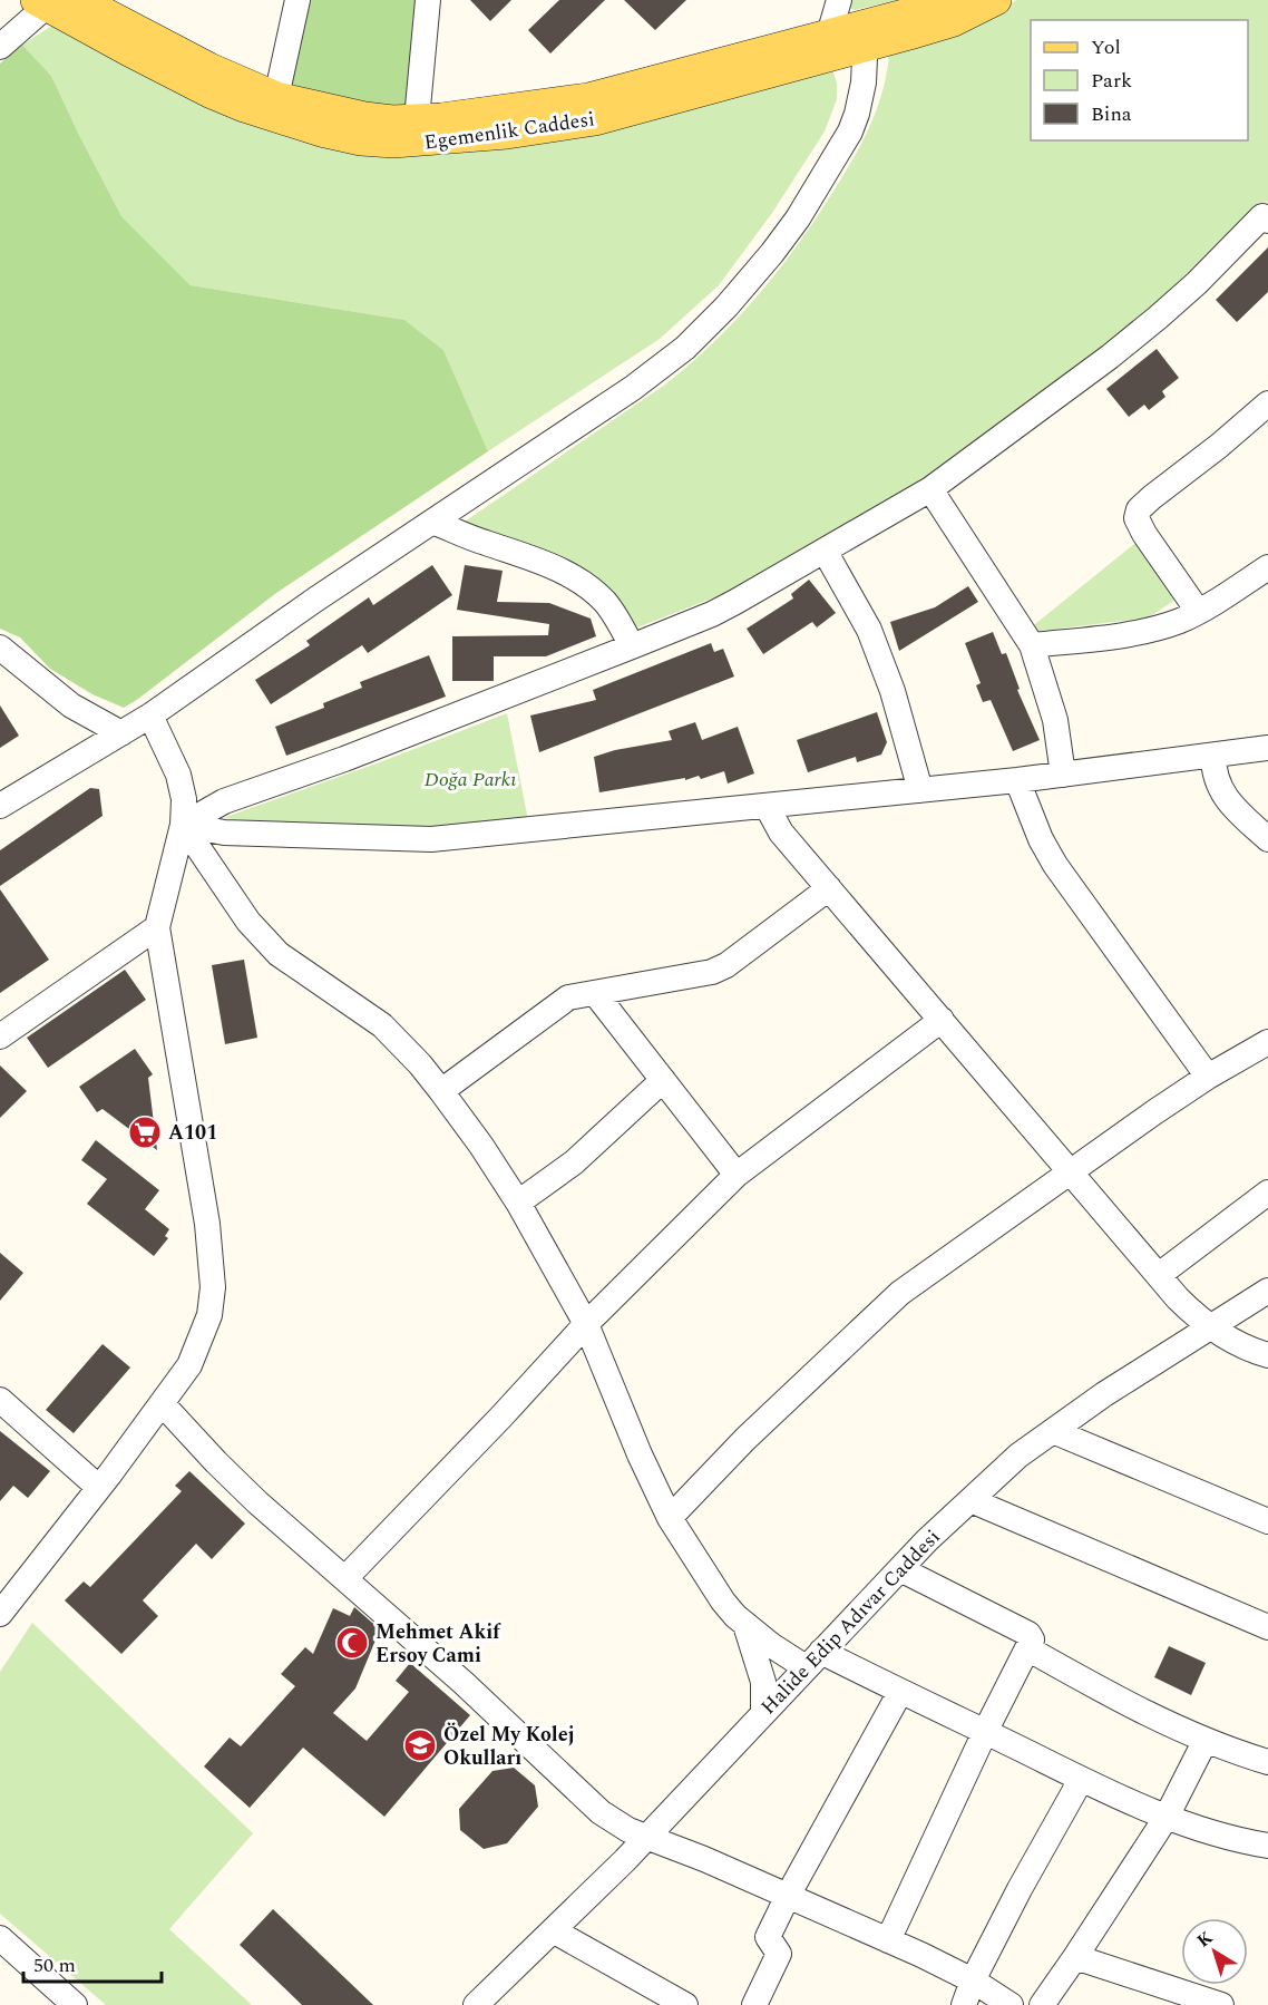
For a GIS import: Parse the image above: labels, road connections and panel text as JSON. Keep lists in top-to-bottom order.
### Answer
{
  "streets": {
    "main road": ["Egemenlik Caddesi"],
    "street": ["Halide Edip Adıvar Caddesi"]
  },
  "parks": ["Doğa Parkı"],
  "places": {
    "supermarket": ["A101"],
    "mosque": ["Mehmet Akif Ersoy Cami"],
    "school or university": ["Özel My Kolej Okulları"]
  },
  "legend": ["Yol", "Park", "Bina"],
  "scale_bar": "50 m",
  "north": "top left"
}
